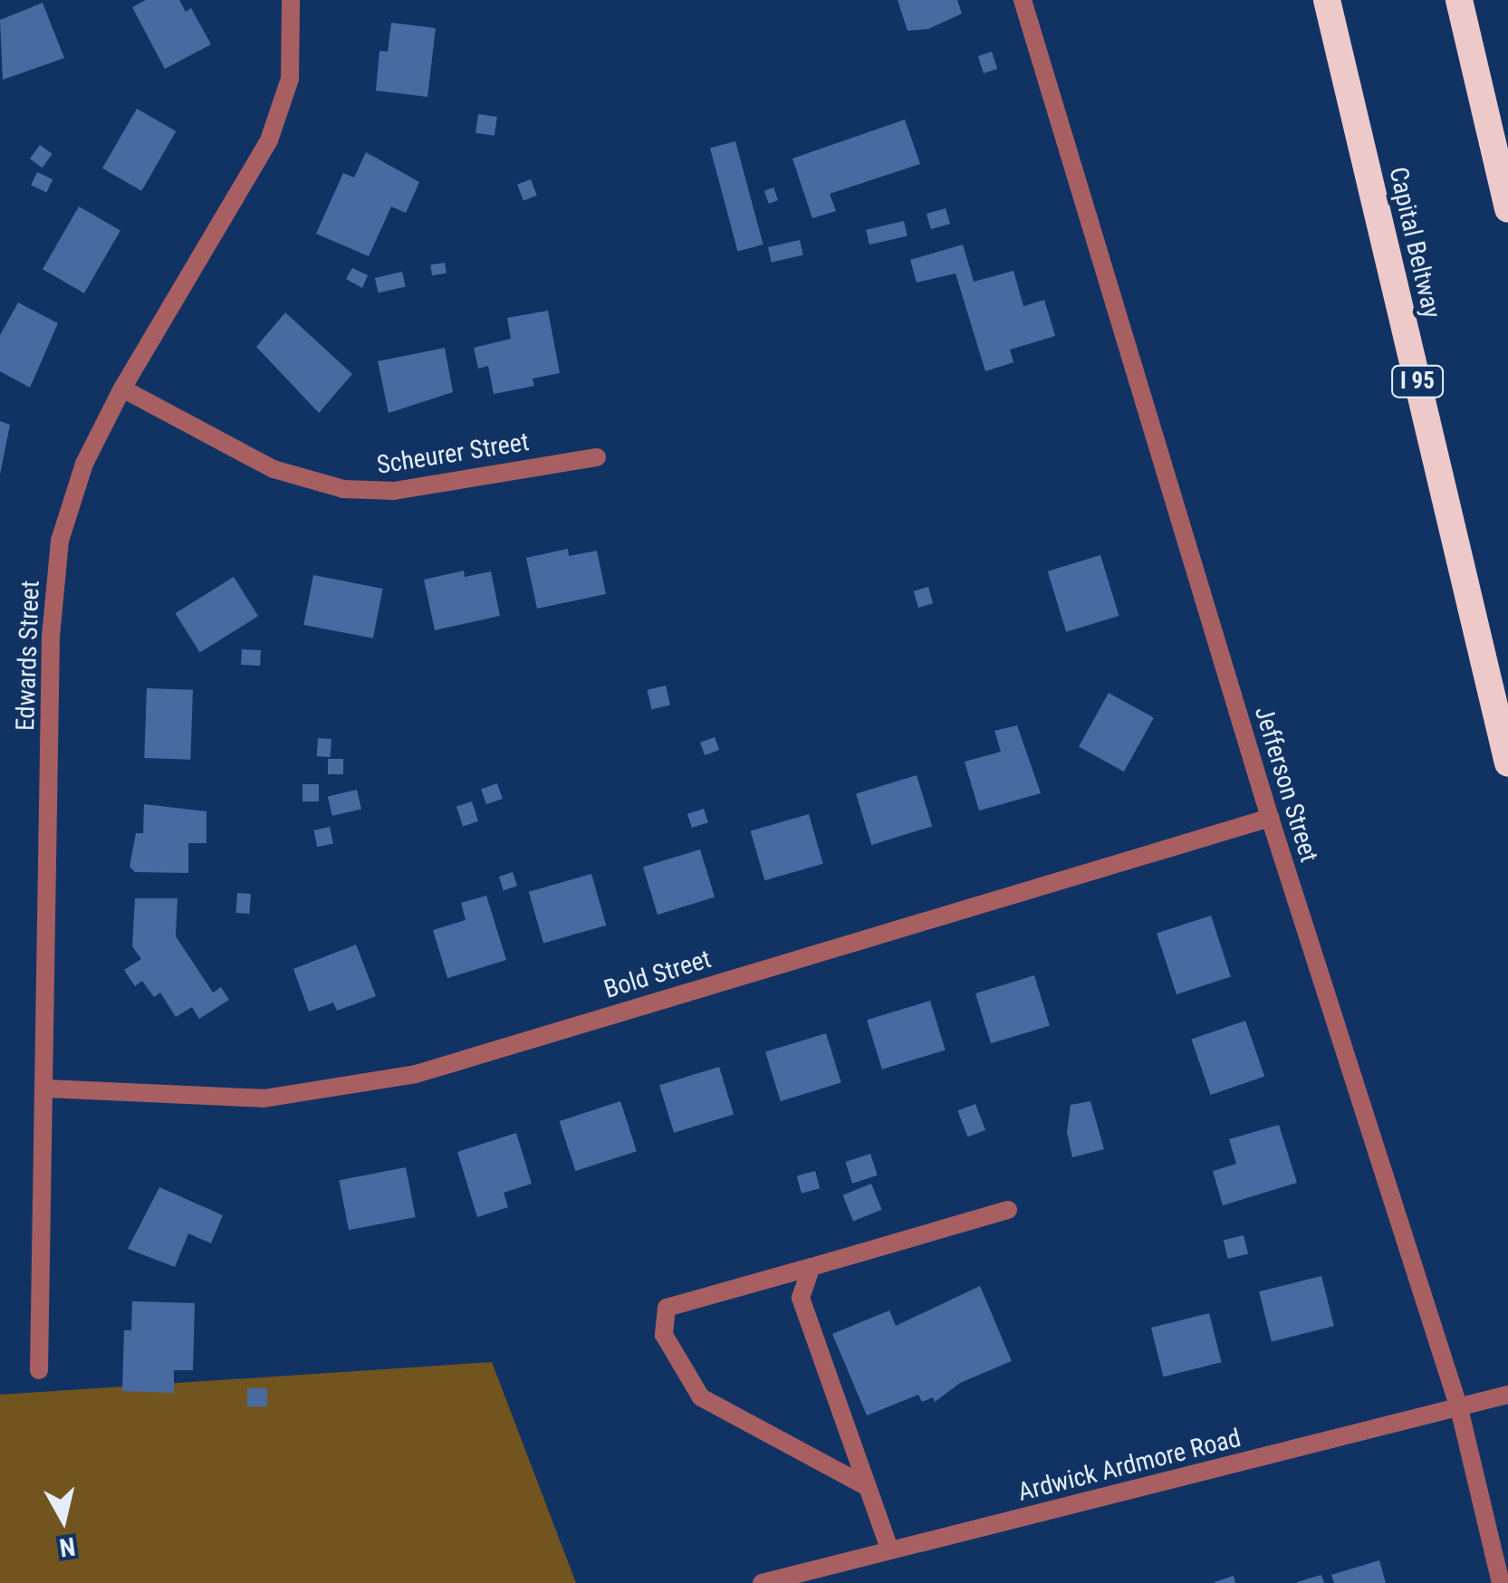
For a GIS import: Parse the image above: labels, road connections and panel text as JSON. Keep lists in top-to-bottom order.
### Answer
{
  "streets": {
    "highway": ["Capital Beltway", "I 95"],
    "street": [
      "Scheurer Street",
      "Edwards Street",
      "Jefferson Street",
      "Bold Street",
      "Ardwick Ardmore Road"
    ]
  },
  "crossings": [
    ["Scheurer Street", "Edwards Street"],
    ["Edwards Street", "Bold Street"],
    ["Jefferson Street", "Bold Street"],
    ["Jefferson Street", "Ardwick Ardmore Road"]
  ],
  "north": "bottom"
}
